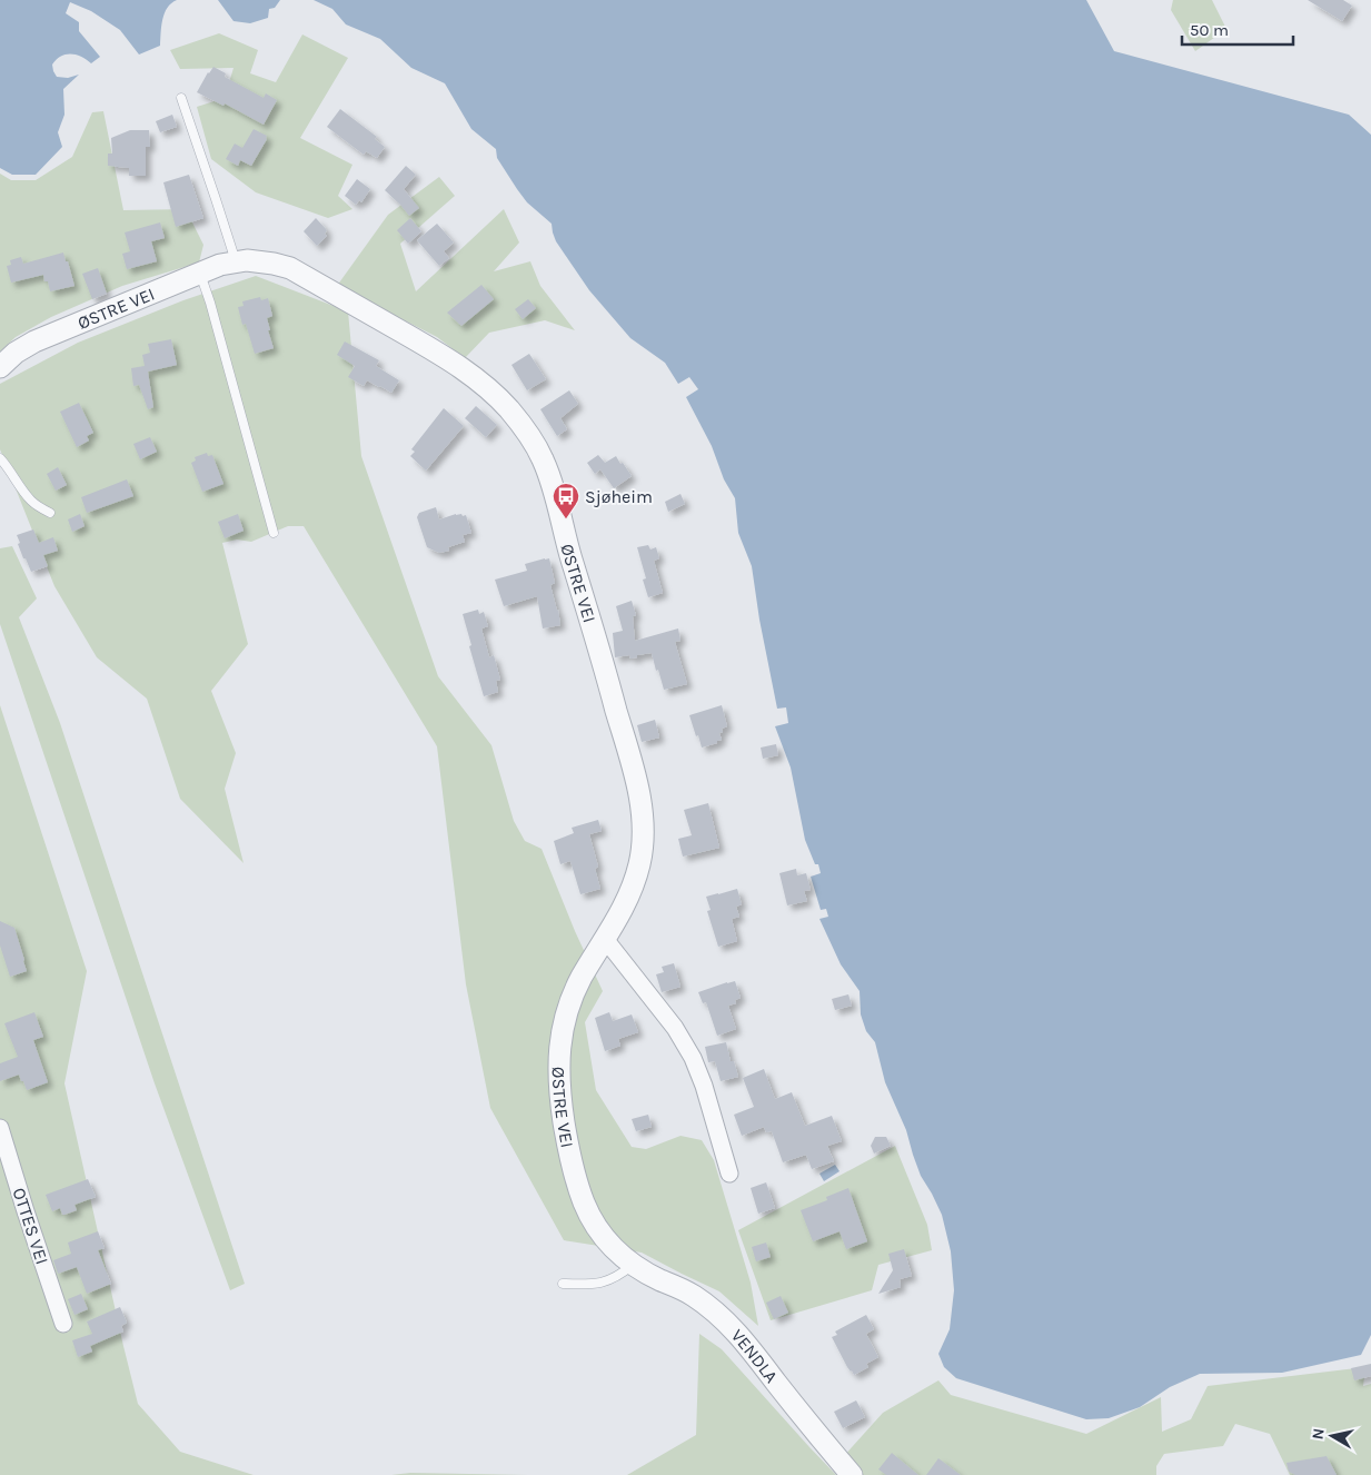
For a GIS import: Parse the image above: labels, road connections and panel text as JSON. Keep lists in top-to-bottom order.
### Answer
{
  "streets": {
    "street": ["ØSTRE VEI", "OTTES VEI", "VENDLA"]
  },
  "crossings": [
    ["ØSTRE VEI", "VENDLA"]
  ],
  "places": {
    "bus stop": ["Sjøheim"]
  },
  "scale_bar": "50 m",
  "north": "left"
}
